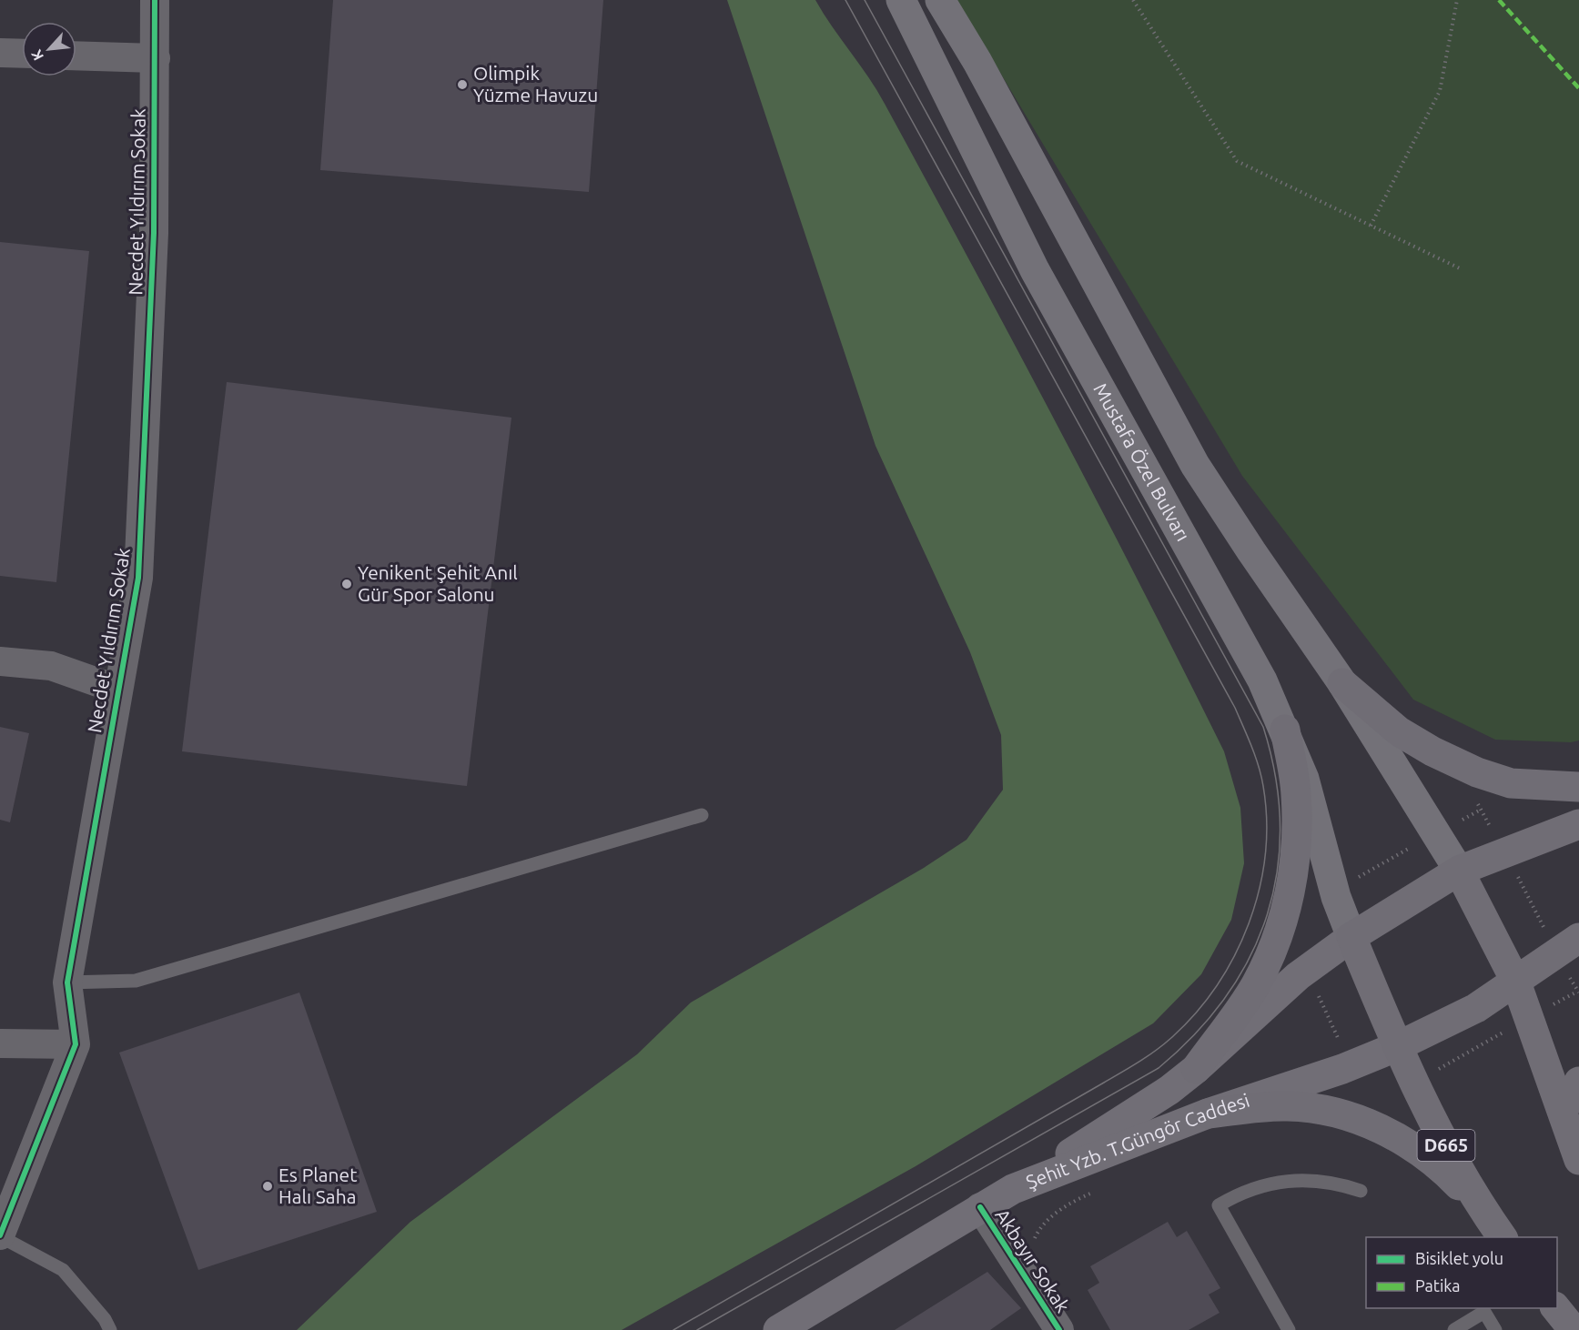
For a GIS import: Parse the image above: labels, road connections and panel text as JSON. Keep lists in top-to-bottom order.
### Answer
{
  "streets": {
    "highway": ["D665"],
    "main road": ["Mustafa Özel Bulvarı", "Şehit Yzb. T.Güngör Caddesi"],
    "street": ["Necdet Yıldırım Sokak", "Akbayır Sokak"]
  },
  "crossings": [
    ["Mustafa Özel Bulvarı", "D665"],
    ["Şehit Yzb. T.Güngör Caddesi", "D665"],
    ["Şehit Yzb. T.Güngör Caddesi", "Akbayır Sokak"]
  ],
  "places": ["Olimpik Yüzme Havuzu", "Yenikent Şehit Anıl Gür Spor Salonu", "Es Planet Halı Saha"],
  "legend": ["Bisiklet yolu", "Patika"],
  "north": "bottom left"
}
